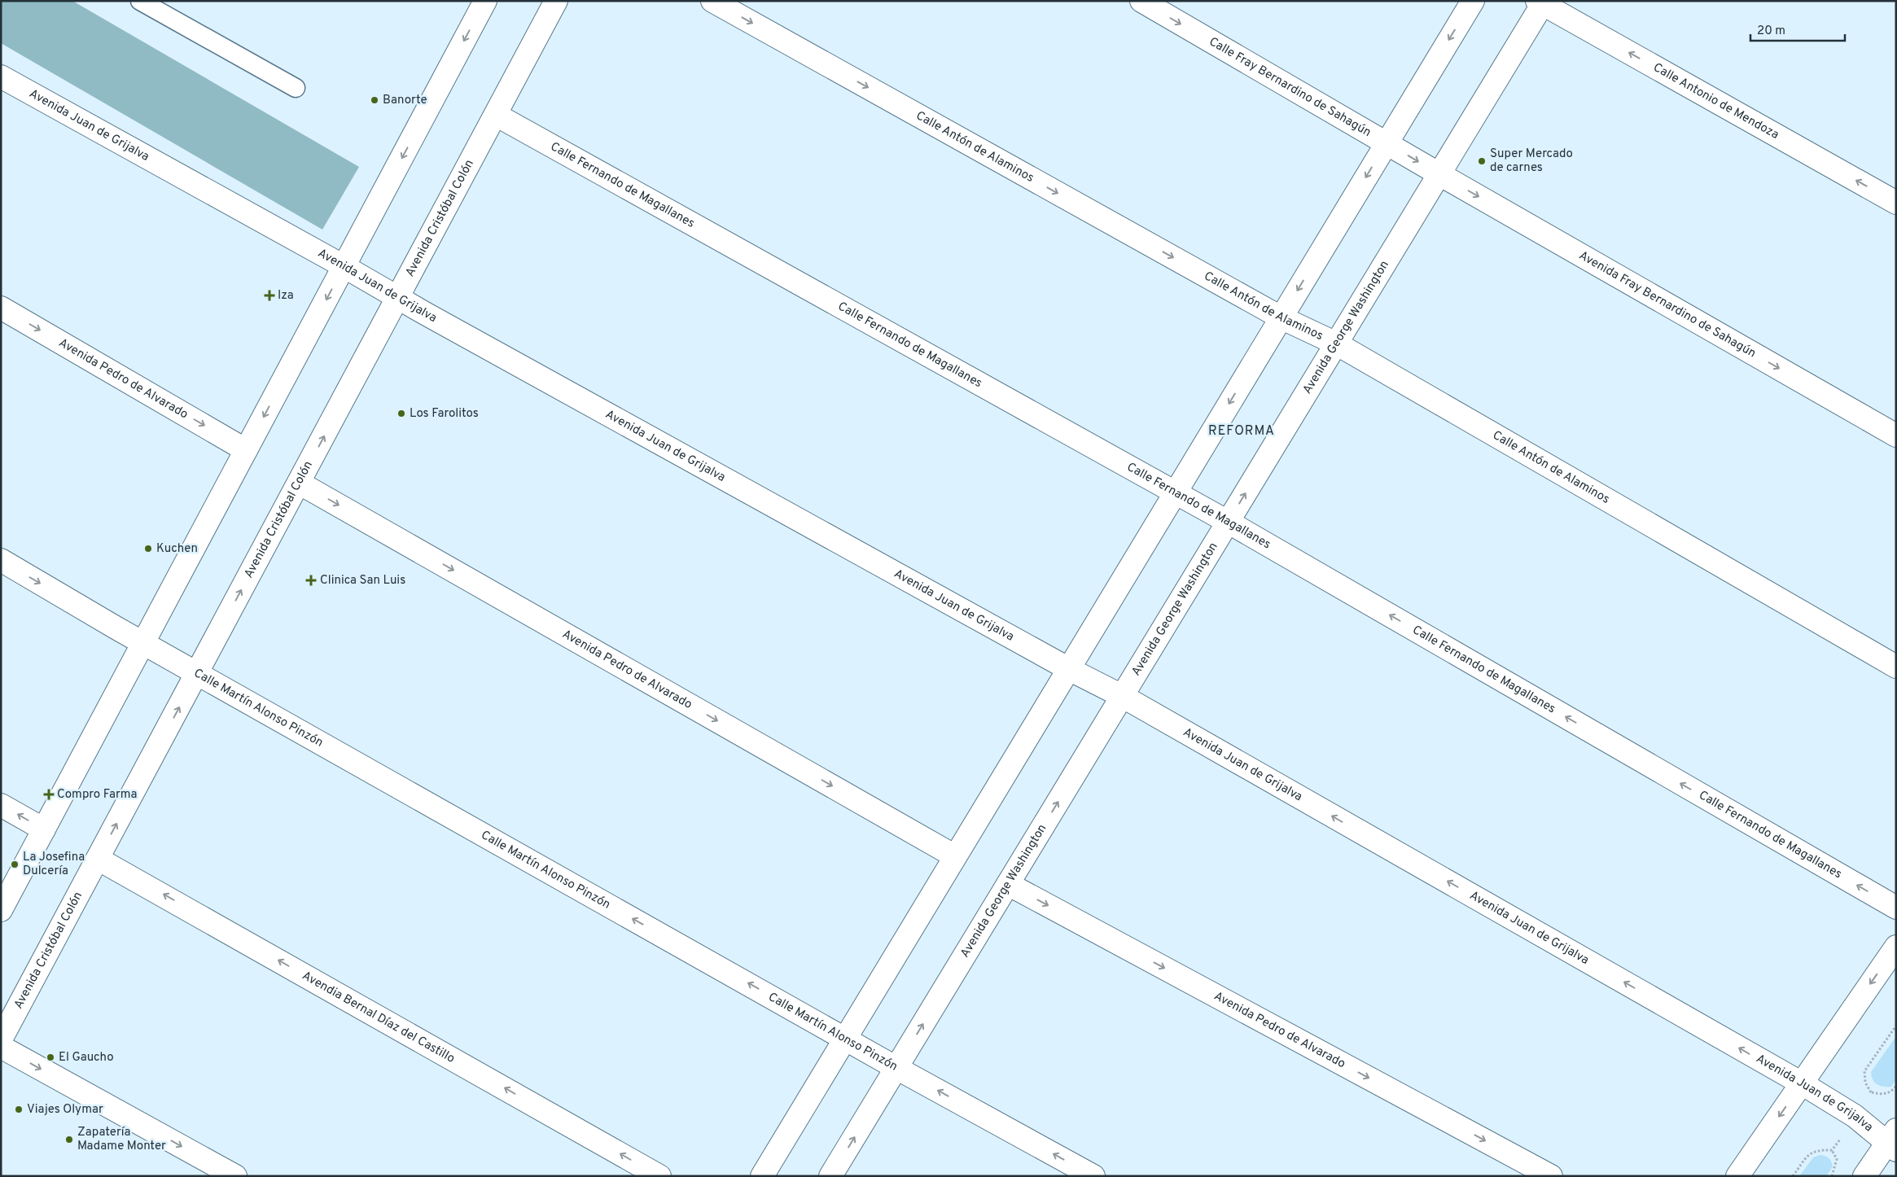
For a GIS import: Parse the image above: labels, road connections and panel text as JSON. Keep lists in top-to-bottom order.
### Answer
{
  "streets": {
    "street": [
      "Calle Fray Bernardino de Sahagún",
      "Calle Antonio de Mendoza",
      "Avenida Juan de Grijalva",
      "Calle Antón de Alaminos",
      "Calle Fernando de Magallanes",
      "Avenida Cristóbal Colón",
      "Avenida Fray Bernardino de Sahagún",
      "Avenida George Washington",
      "Avenida Pedro de Alvarado",
      "Calle Martín Alonso Pinzón",
      "Avendia Bernal Díaz del Castillo"
    ]
  },
  "crossings": [
    ["Calle Fray Bernardino de Sahagún", "Avenida Fray Bernardino de Sahagún"],
    ["Calle Fray Bernardino de Sahagún", "Avenida George Washington"],
    ["Calle Antonio de Mendoza", "Avenida George Washington"],
    ["Avenida Juan de Grijalva", "Avenida Cristóbal Colón"],
    ["Avenida Juan de Grijalva", "Avenida George Washington"],
    ["Calle Antón de Alaminos", "Avenida George Washington"],
    ["Calle Fernando de Magallanes", "Avenida Cristóbal Colón"],
    ["Calle Fernando de Magallanes", "Avenida George Washington"],
    ["Avenida Cristóbal Colón", "Avenida Pedro de Alvarado"],
    ["Avenida Cristóbal Colón", "Calle Martín Alonso Pinzón"],
    ["Avenida Cristóbal Colón", "Avendia Bernal Díaz del Castillo"],
    ["Avenida Fray Bernardino de Sahagún", "Avenida George Washington"],
    ["Avenida George Washington", "Avenida Pedro de Alvarado"],
    ["Avenida George Washington", "Calle Martín Alonso Pinzón"]
  ],
  "one_way": [
    "Calle Fray Bernardino de Sahagún",
    "Calle Antonio de Mendoza",
    "Avenida Juan de Grijalva",
    "Calle Antón de Alaminos",
    "Calle Fernando de Magallanes",
    "Avenida Fray Bernardino de Sahagún",
    "Avenida Pedro de Alvarado",
    "Avendia Bernal Díaz del Castillo"
  ],
  "districts": ["REFORMA"],
  "places": {
    "other": [
      "Banorte",
      "Super Mercado de carnes",
      "Los Farolitos",
      "Kuchen",
      "La Josefina Dulcería",
      "El Gaucho",
      "Viajes Olymar",
      "Zapatería Madame Monter"
    ],
    "health": ["Iza", "Clinica San Luis", "Compro Farma"]
  },
  "scale_bar": "20 m"
}
